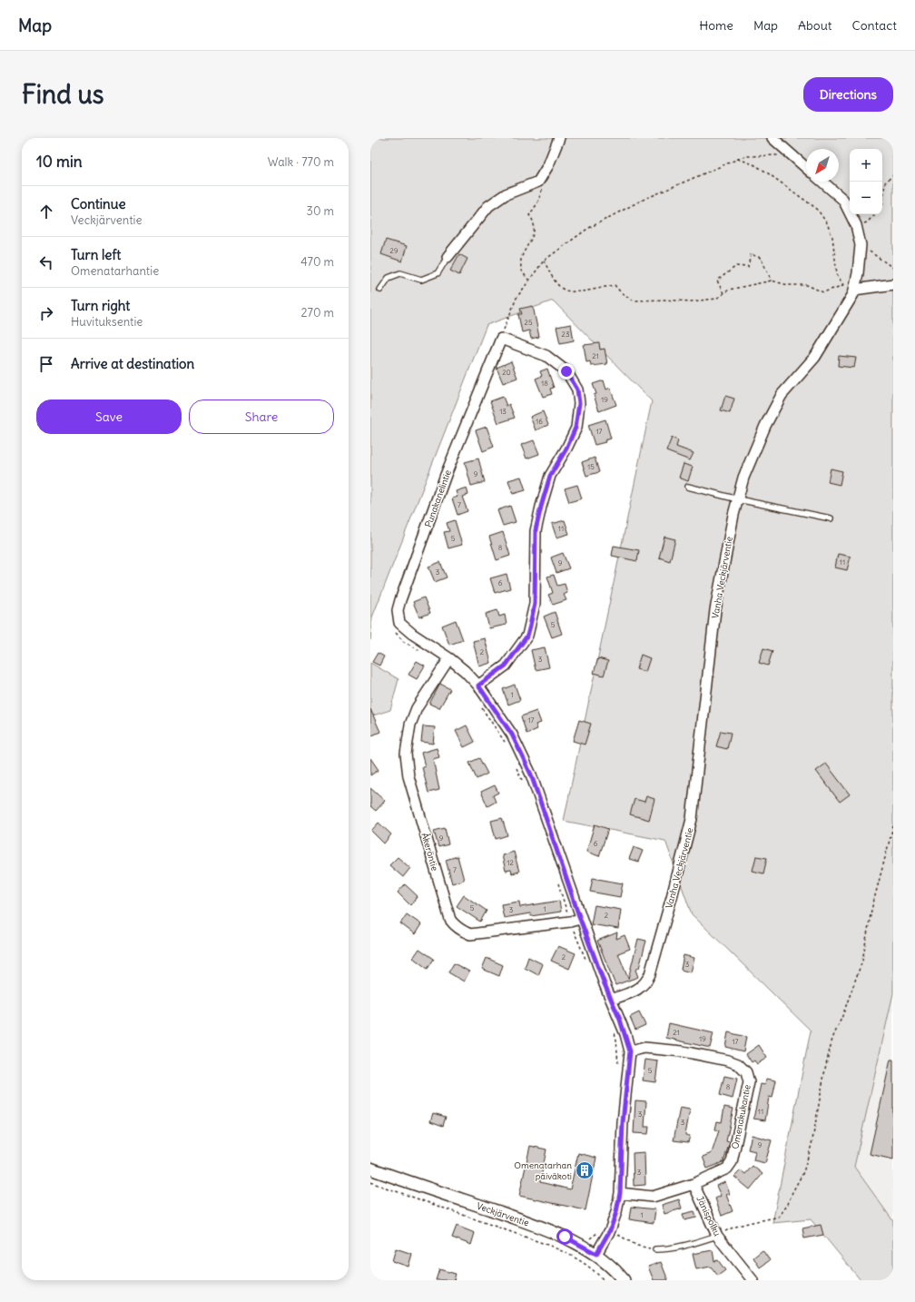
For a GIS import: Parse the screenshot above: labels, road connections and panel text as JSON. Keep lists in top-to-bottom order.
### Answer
{
  "streets": {
    "street": [
      "Punakanelintie",
      "Vanha Veckjärventie",
      "Åkeröntie",
      "Omenakukantie",
      "Veckjärventie",
      "Jänispolku"
    ]
  },
  "crossings": [
    ["Punakanelintie", "Vanha Veckjärventie"],
    ["Punakanelintie", "Åkeröntie"],
    ["Punakanelintie", "Omenakukantie"],
    ["Omenakukantie", "Jänispolku"]
  ],
  "places": {
    "building": ["Omenatarhan päiväkoti"]
  },
  "house_numbers": [
    "29",
    "25",
    "23",
    "21",
    "20",
    "18",
    "19",
    "13",
    "16",
    "17",
    "15",
    "9",
    "7",
    "11",
    "5",
    "8",
    "11",
    "9",
    "3",
    "6",
    "5",
    "2",
    "3",
    "1",
    "17",
    "9",
    "6",
    "12",
    "7",
    "5",
    "1",
    "3",
    "2",
    "2",
    "3",
    "21",
    "19",
    "17",
    "5",
    "8",
    "11",
    "3",
    "3",
    "9",
    "3",
    "1"
  ],
  "north": "bottom left",
  "page": {
    "header": "Map",
    "nav": [
      "Home",
      "Map",
      "About",
      "Contact"
    ],
    "buttons": [
      "Directions",
      ["Save", "Share"]
    ],
    "title": "Find us",
    "heading": ["10 min", "Walk · 770 m"],
    "map_buttons": ["+", "−"],
    "list": [
      ["Continue", "Veckjärventie", "30 m"],
      ["Turn left", "Omenatarhantie", "470 m"],
      ["Turn right", "Huvituksentie", "270 m"],
      "Arrive at destination"
    ]
  }
}
